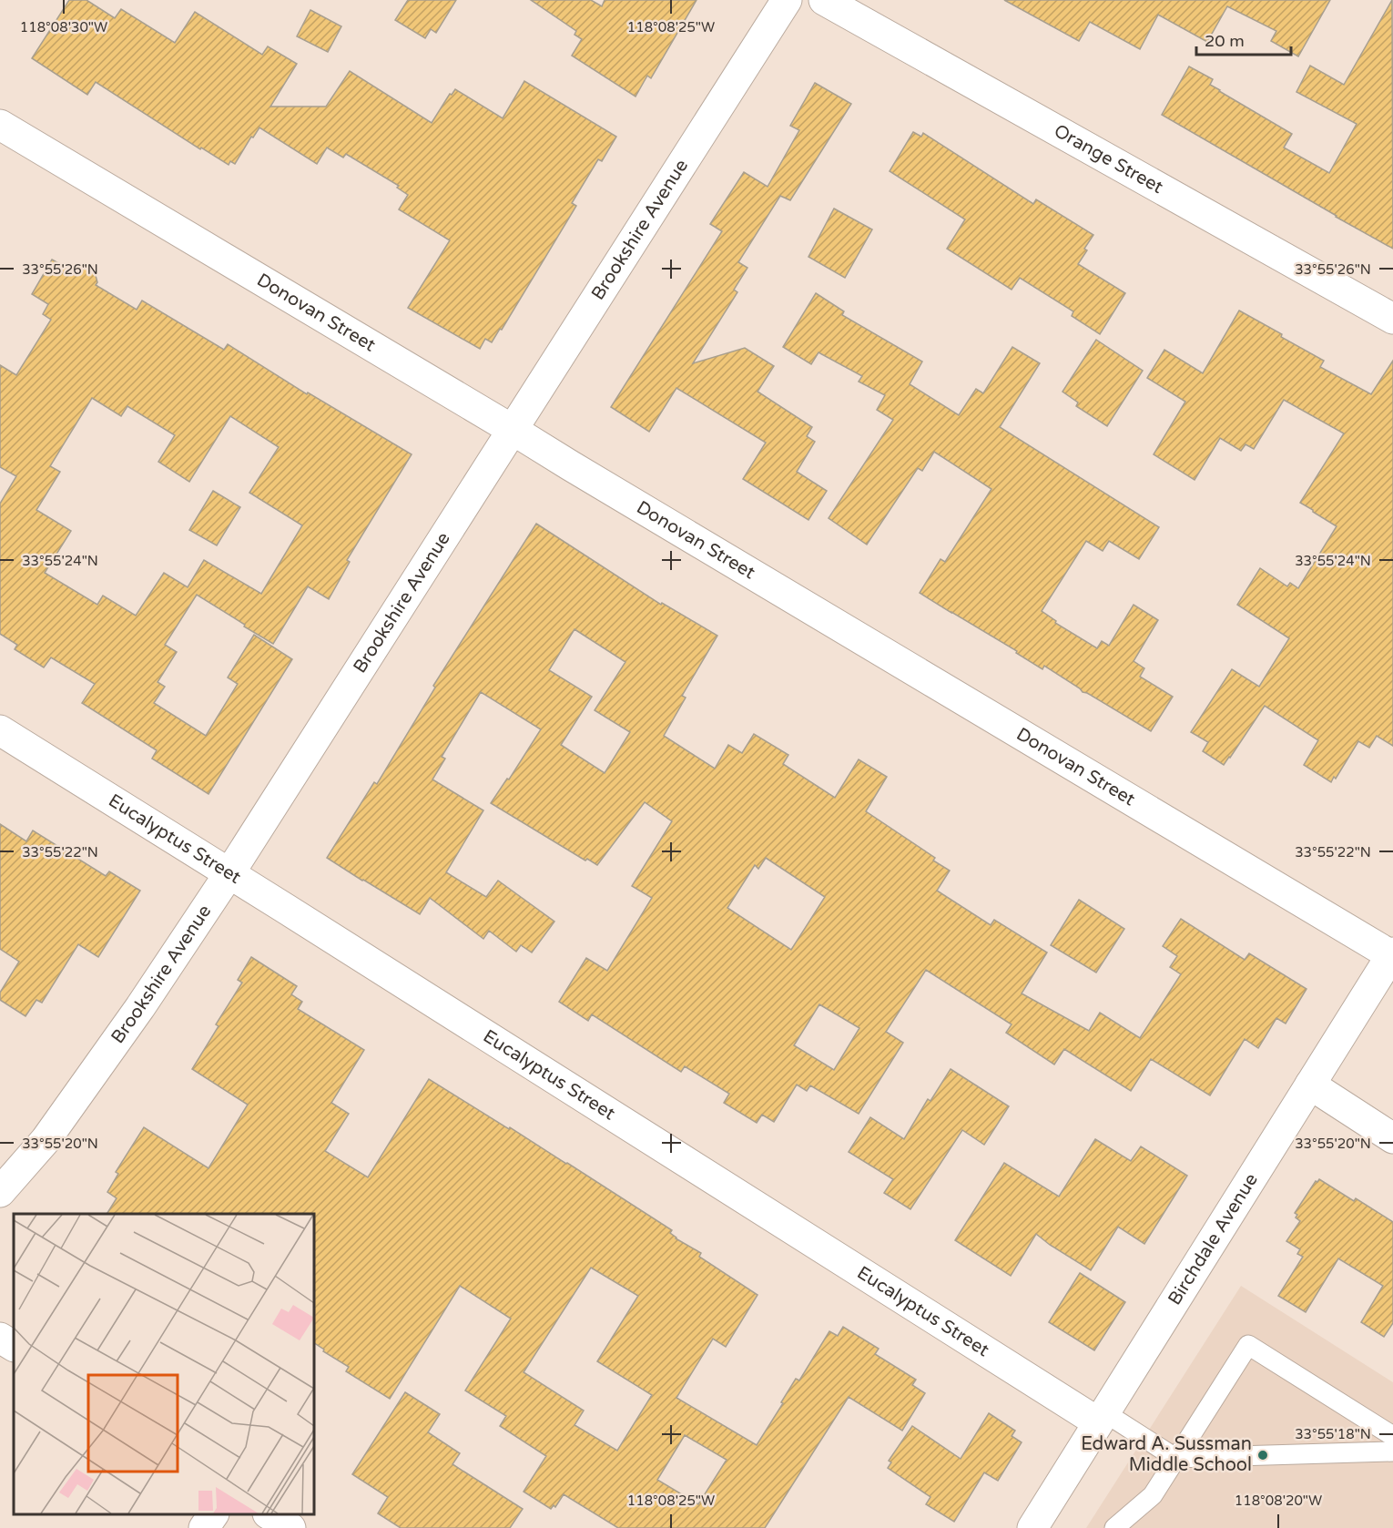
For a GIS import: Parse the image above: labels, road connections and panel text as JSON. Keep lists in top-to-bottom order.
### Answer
{
  "streets": {
    "street": [
      "Orange Street",
      "Brookshire Avenue",
      "Donovan Street",
      "Eucalyptus Street",
      "Birchdale Avenue"
    ]
  },
  "crossings": [
    ["Brookshire Avenue", "Donovan Street"],
    ["Brookshire Avenue", "Eucalyptus Street"],
    ["Donovan Street", "Birchdale Avenue"],
    ["Eucalyptus Street", "Birchdale Avenue"]
  ],
  "places": ["Edward A. Sussman Middle School"],
  "scale_bar": "20 m",
  "coordinates": [
    "118°08'30\"W",
    "118°08'25\"W",
    "33°55'26\"N",
    "33°55'24\"N",
    "33°55'22\"N",
    "33°55'20\"N",
    "33°55'18\"N",
    "118°08'20\"W"
  ]
}
